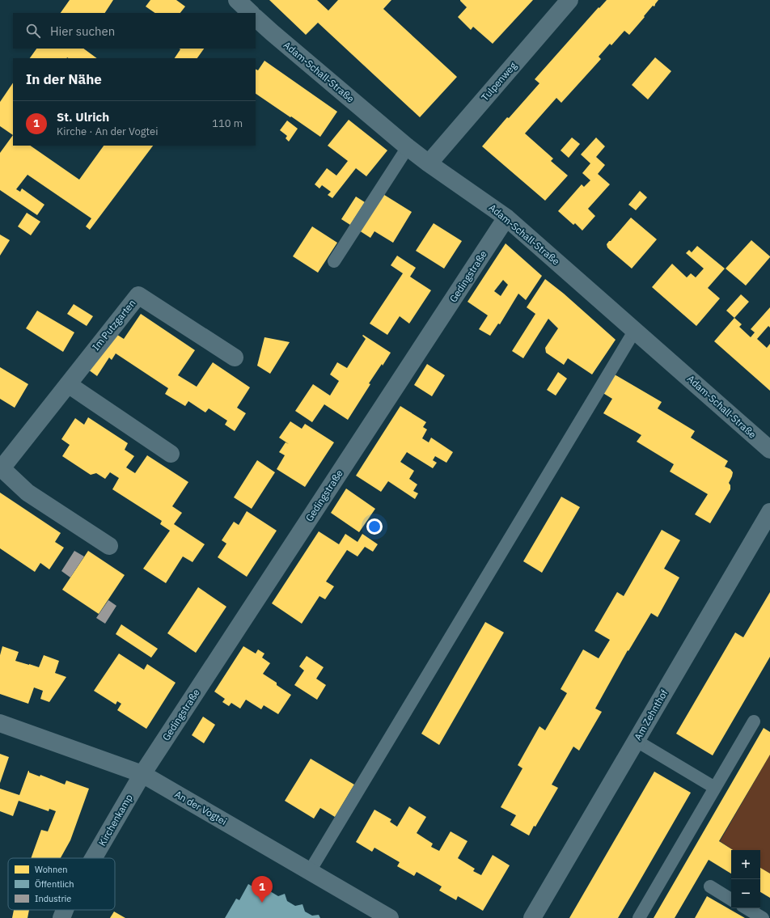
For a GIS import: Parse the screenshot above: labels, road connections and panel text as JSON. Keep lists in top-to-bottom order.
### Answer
{
  "streets": {
    "street": [
      "Adam-Schall-Straße",
      "Tulpenweg",
      "Gedingstraße",
      "Im Putzgarten",
      "Am Zehnthof",
      "An der Vogtei",
      "Kirchenkamp"
    ]
  },
  "crossings": [
    ["Adam-Schall-Straße", "Tulpenweg"],
    ["Adam-Schall-Straße", "Gedingstraße"],
    ["Gedingstraße", "An der Vogtei"],
    ["Gedingstraße", "Kirchenkamp"],
    ["An der Vogtei", "Kirchenkamp"]
  ],
  "legend": ["Wohnen", "Öffentlich", "Industrie"],
  "page": {
    "search": "Hier suchen",
    "heading": "In der Nähe",
    "list": [
      {
        "mark": "1",
        "name": "St. Ulrich",
        "note": "Kirche · An der Vogtei",
        "value": "110 m"
      }
    ],
    "map_buttons": ["+", "−"],
    "pins": "1"
  }
}
